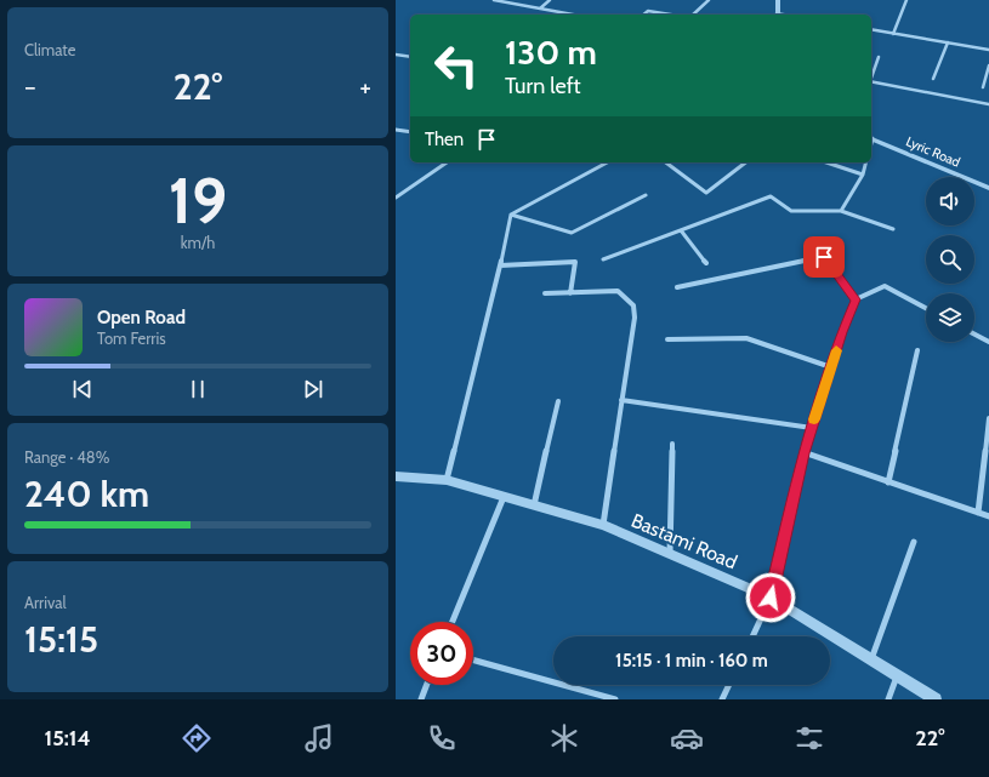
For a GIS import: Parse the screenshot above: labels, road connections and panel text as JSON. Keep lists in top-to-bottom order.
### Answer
{
  "streets": {
    "street": ["Lyric Road", "Bastami Road"]
  },
  "page": {
    "tile": [
      "Climate",
      ["19", "km/h"],
      ["Range · 48%", "240 km"],
      ["Arrival", "15:15"]
    ],
    "turn": ["130 m", "Turn left"],
    "heat": ["−", "22°", "+"],
    "then": "Then",
    "song": ["Open Road", "Tom Ferris"],
    "limit": "30",
    "trip": "15:15 · 1 min · 160 m",
    "tabs": ["15:14", "22°"]
  }
}
